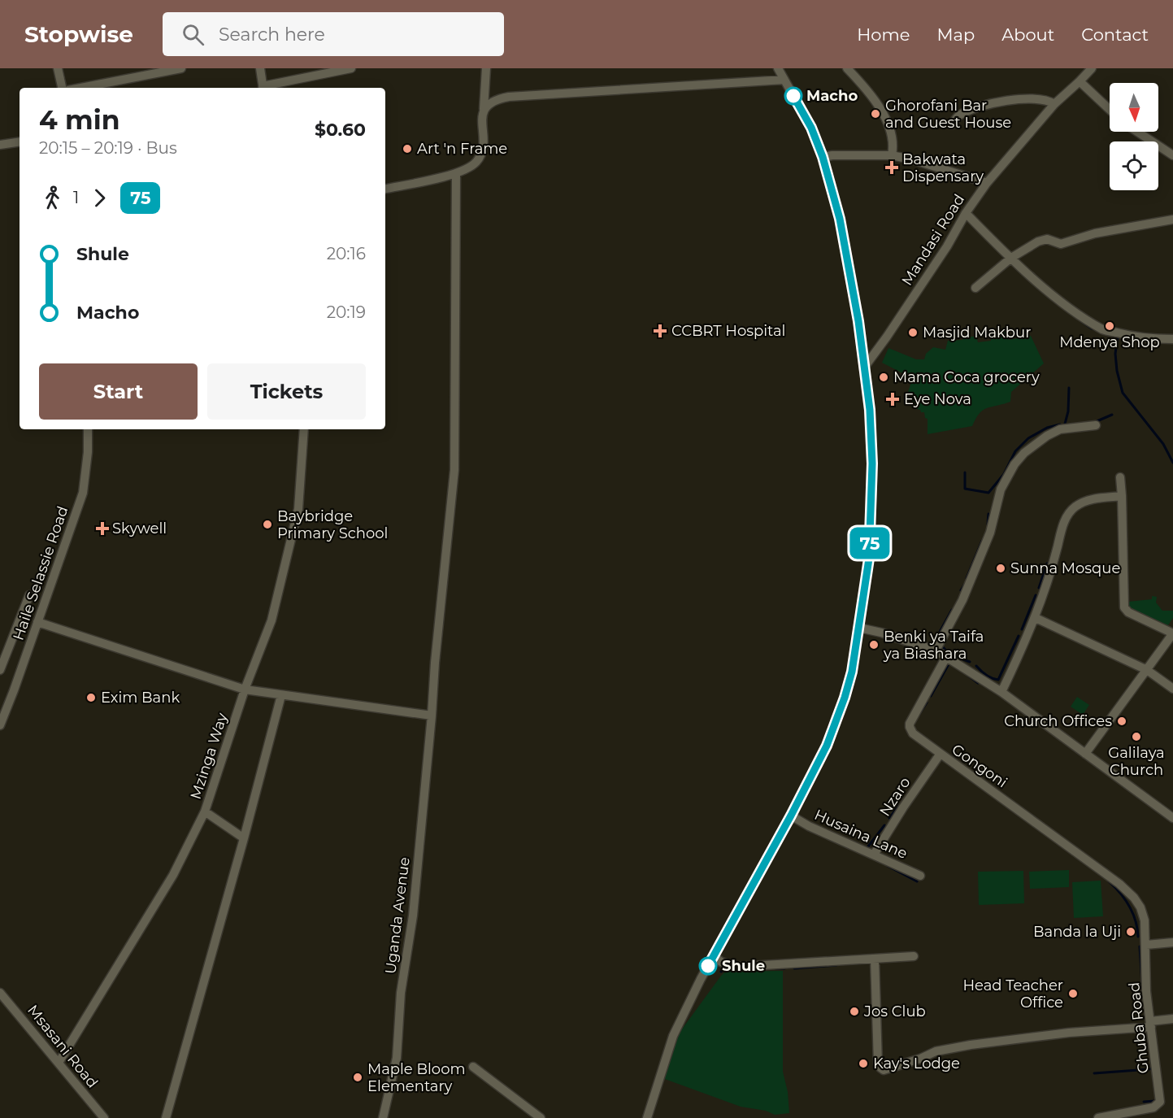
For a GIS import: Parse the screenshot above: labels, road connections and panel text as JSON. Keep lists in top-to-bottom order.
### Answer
{
  "streets": {
    "street": [
      "Mandasi Road",
      "Haile Selassie Road",
      "Mzinga Way",
      "Gongoni",
      "Nzaro",
      "Husaina Lane",
      "Uganda Avenue",
      "Ghuba Road",
      "Msasani Road"
    ]
  },
  "crossings": [
    ["Mzinga Way", "Msasani Road"],
    ["Gongoni", "Nzaro"],
    ["Gongoni", "Ghuba Road"],
    ["Nzaro", "Husaina Lane"]
  ],
  "places": {
    "other": [
      "Macho",
      "Ghorofani Bar and Guest House",
      "Art 'n Frame",
      "Mdenya Shop",
      "Masjid Makbur",
      "Mama Coca grocery",
      "Baybridge Primary School",
      "Sunna Mosque",
      "Benki ya Taifa ya Biashara",
      "Exim Bank",
      "Church Offices",
      "Galilaya Church",
      "Banda la Uji",
      "Shule",
      "Head Teacher Office",
      "Jos Club",
      "Kay's Lodge",
      "Maple Bloom Elementary"
    ],
    "health": [
      "Bakwata Dispensary",
      "CCBRT Hospital",
      "Eye Nova",
      "Skywell"
    ]
  },
  "lines": ["bus line 75"],
  "north": "bottom",
  "page": {
    "header": "Stopwise",
    "search": "Search here",
    "nav": [
      "Home",
      "Map",
      "About",
      "Contact"
    ],
    "on_map": "75",
    "heading": ["4 min", "20:15 – 20:19 · Bus", "$0.60"],
    "legs": ["1", "75"],
    "list": [
      {
        "name": "Shule",
        "value": "20:16"
      },
      {
        "name": "Macho",
        "value": "20:19"
      }
    ],
    "buttons": ["Start", "Tickets"]
  }
}
